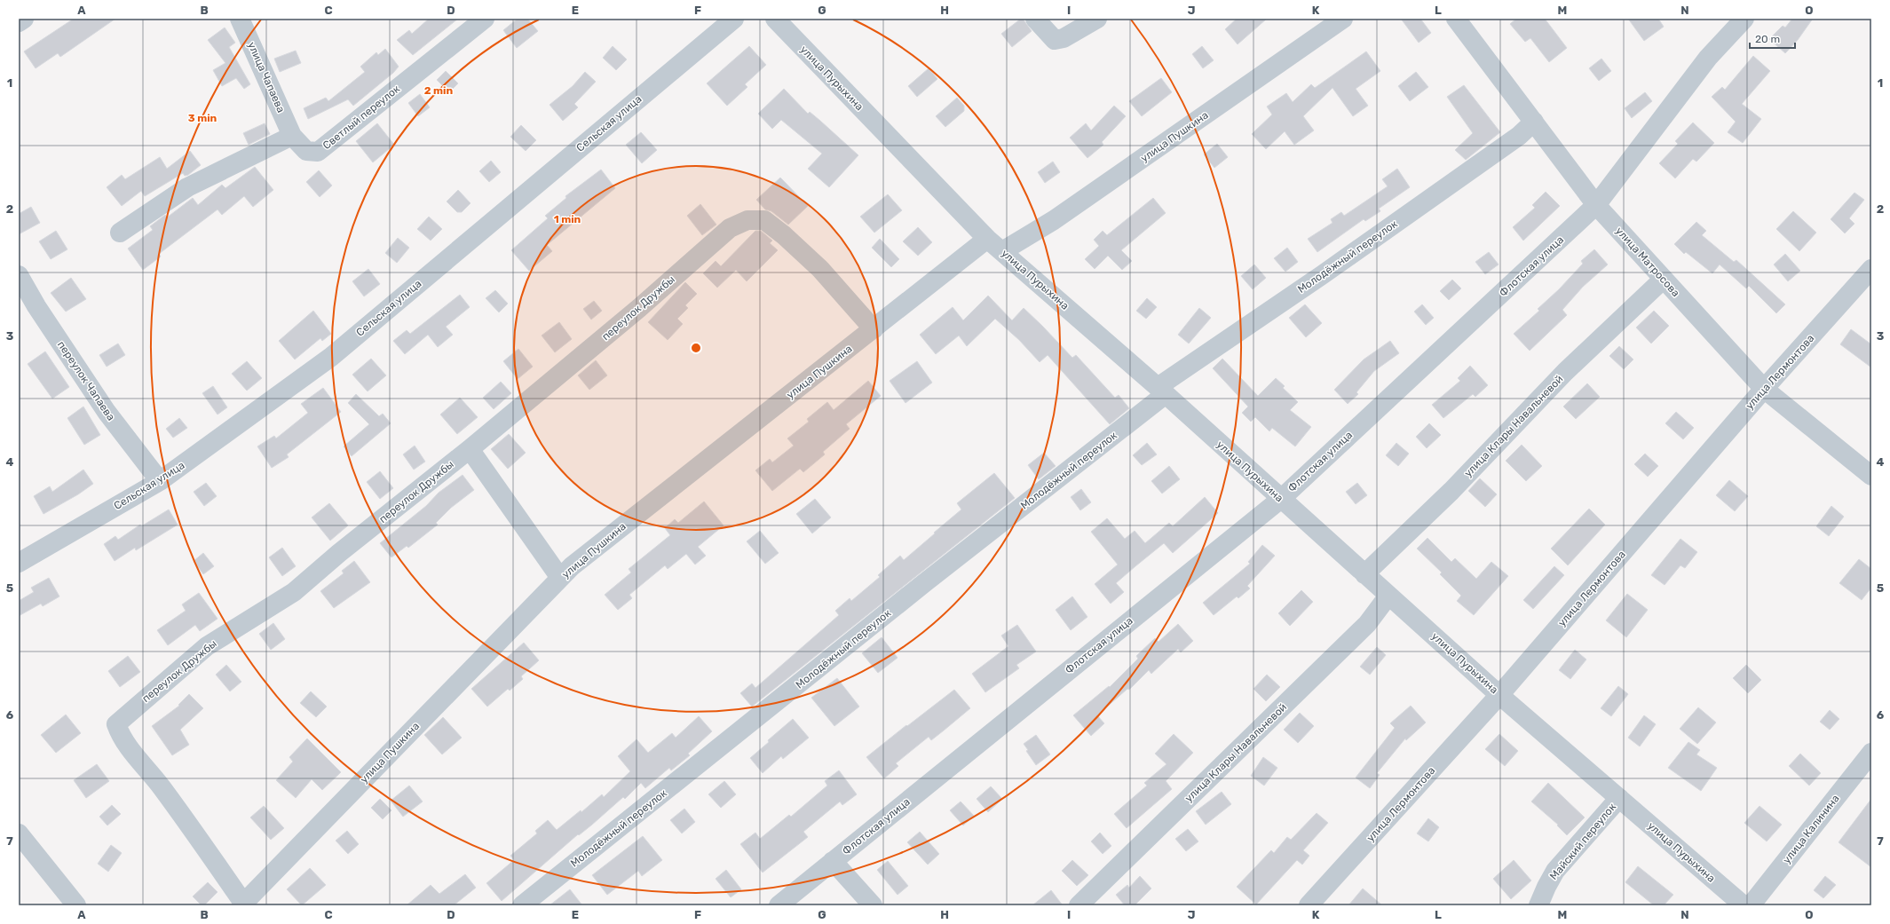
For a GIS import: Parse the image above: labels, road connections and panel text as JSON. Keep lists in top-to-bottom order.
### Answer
{
  "streets": {
    "street": [
      "улица Чапаева",
      "улица Пурыхина",
      "Светлый переулок",
      "Сельская улица",
      "улица Пушкина",
      "Молодёжный переулок",
      "улица Матросова",
      "Флотская улица",
      "переулок Дружбы",
      "улица Лермонтова",
      "переулок Чапаева",
      "улица Клары Навальневой",
      "улица Калинина",
      "Майский переулок"
    ]
  },
  "crossings": [
    ["улица Чапаева", "Светлый переулок"],
    ["улица Пурыхина", "улица Пушкина"],
    ["улица Пурыхина", "Молодёжный переулок"],
    ["улица Пурыхина", "Флотская улица"],
    ["улица Пурыхина", "улица Лермонтова"],
    ["улица Пурыхина", "улица Клары Навальневой"],
    ["улица Пурыхина", "Майский переулок"],
    ["Сельская улица", "переулок Чапаева"],
    ["улица Пушкина", "переулок Дружбы"],
    ["Молодёжный переулок", "улица Матросова"],
    ["улица Матросова", "Флотская улица"],
    ["улица Матросова", "улица Лермонтова"],
    ["улица Матросова", "улица Клары Навальневой"]
  ],
  "scale_bar": "20 m",
  "grid": {
    "columns": [
      "A",
      "B",
      "C",
      "D",
      "E",
      "F",
      "G",
      "H",
      "I",
      "J",
      "K",
      "L",
      "M",
      "N",
      "O"
    ],
    "rows": [
      "1",
      "2",
      "3",
      "4",
      "5",
      "6",
      "7"
    ]
  },
  "rings": ["2 min", "3 min", "1 min"]
}
